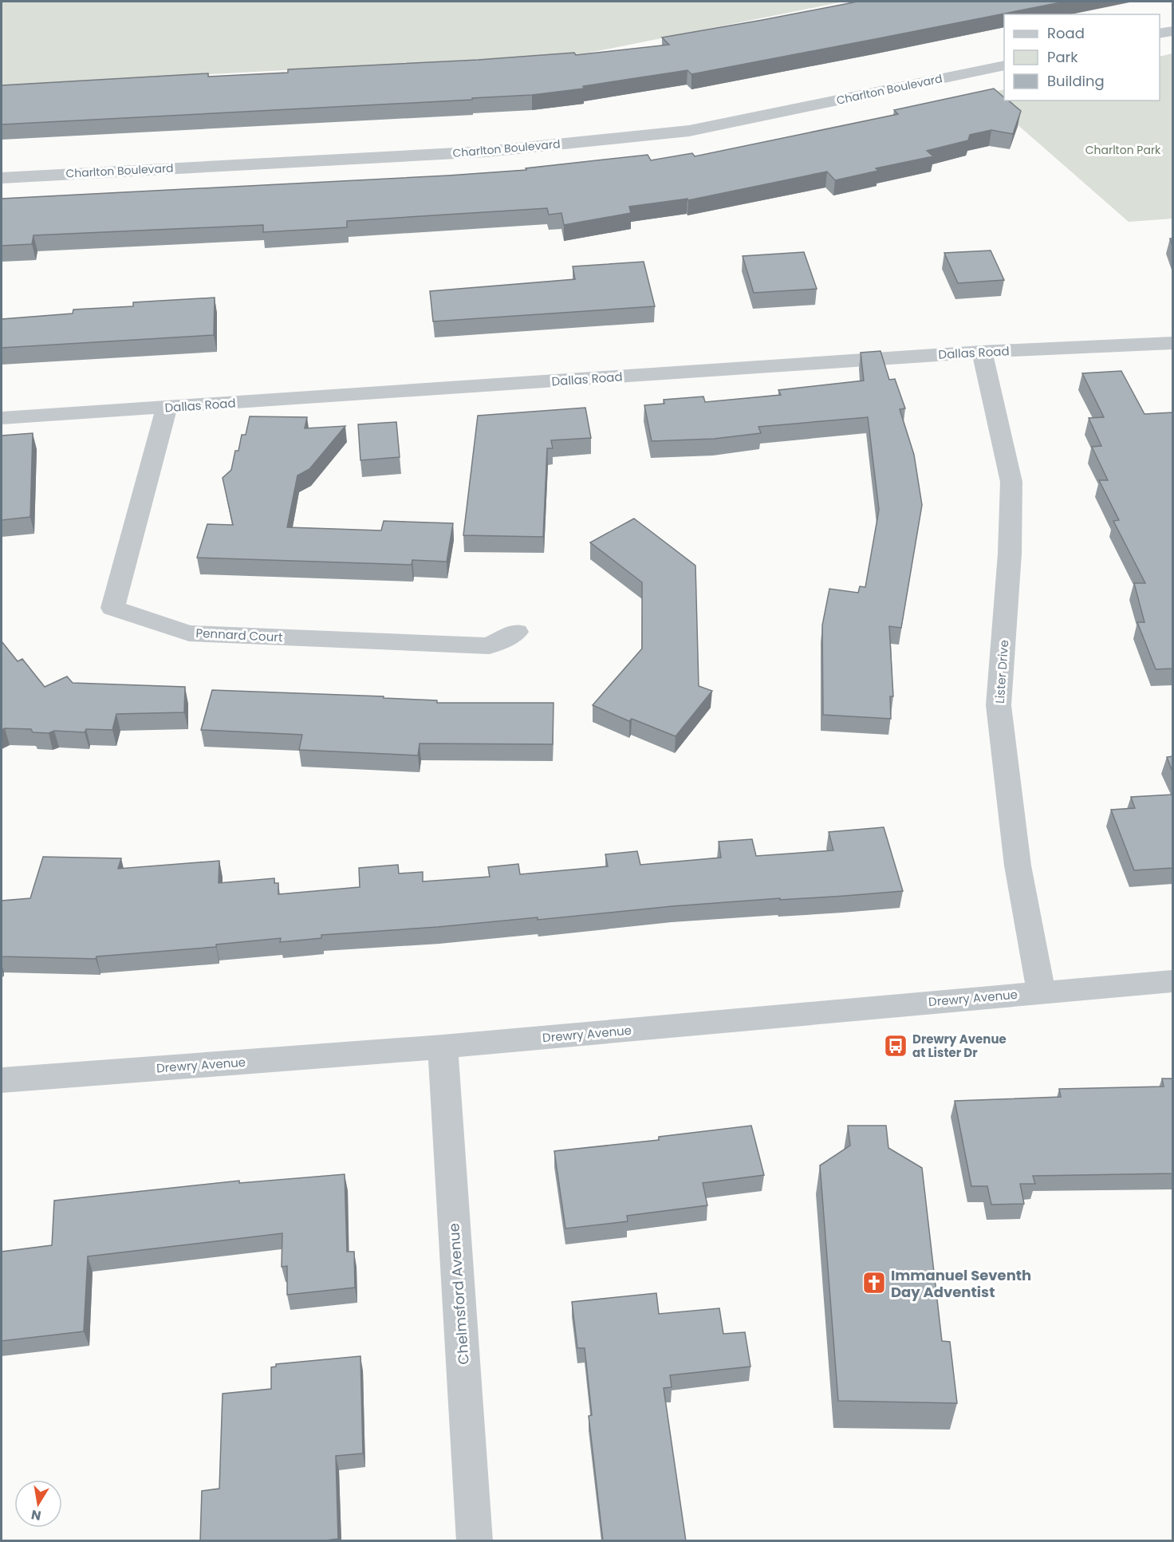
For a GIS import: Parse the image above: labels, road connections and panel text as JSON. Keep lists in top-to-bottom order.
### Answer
{
  "streets": {
    "street": [
      "Charlton Boulevard",
      "Dallas Road",
      "Pennard Court",
      "Lister Drive",
      "Drewry Avenue",
      "Chelmsford Avenue"
    ]
  },
  "crossings": [
    ["Dallas Road", "Pennard Court"],
    ["Dallas Road", "Lister Drive"],
    ["Lister Drive", "Drewry Avenue"],
    ["Drewry Avenue", "Chelmsford Avenue"]
  ],
  "parks": ["Charlton Park"],
  "places": {
    "bus stop": ["Drewry Avenue at Lister Dr"],
    "church": ["Immanuel Seventh Day Adventist"]
  },
  "legend": ["Road", "Park", "Building"],
  "north": "bottom"
}
